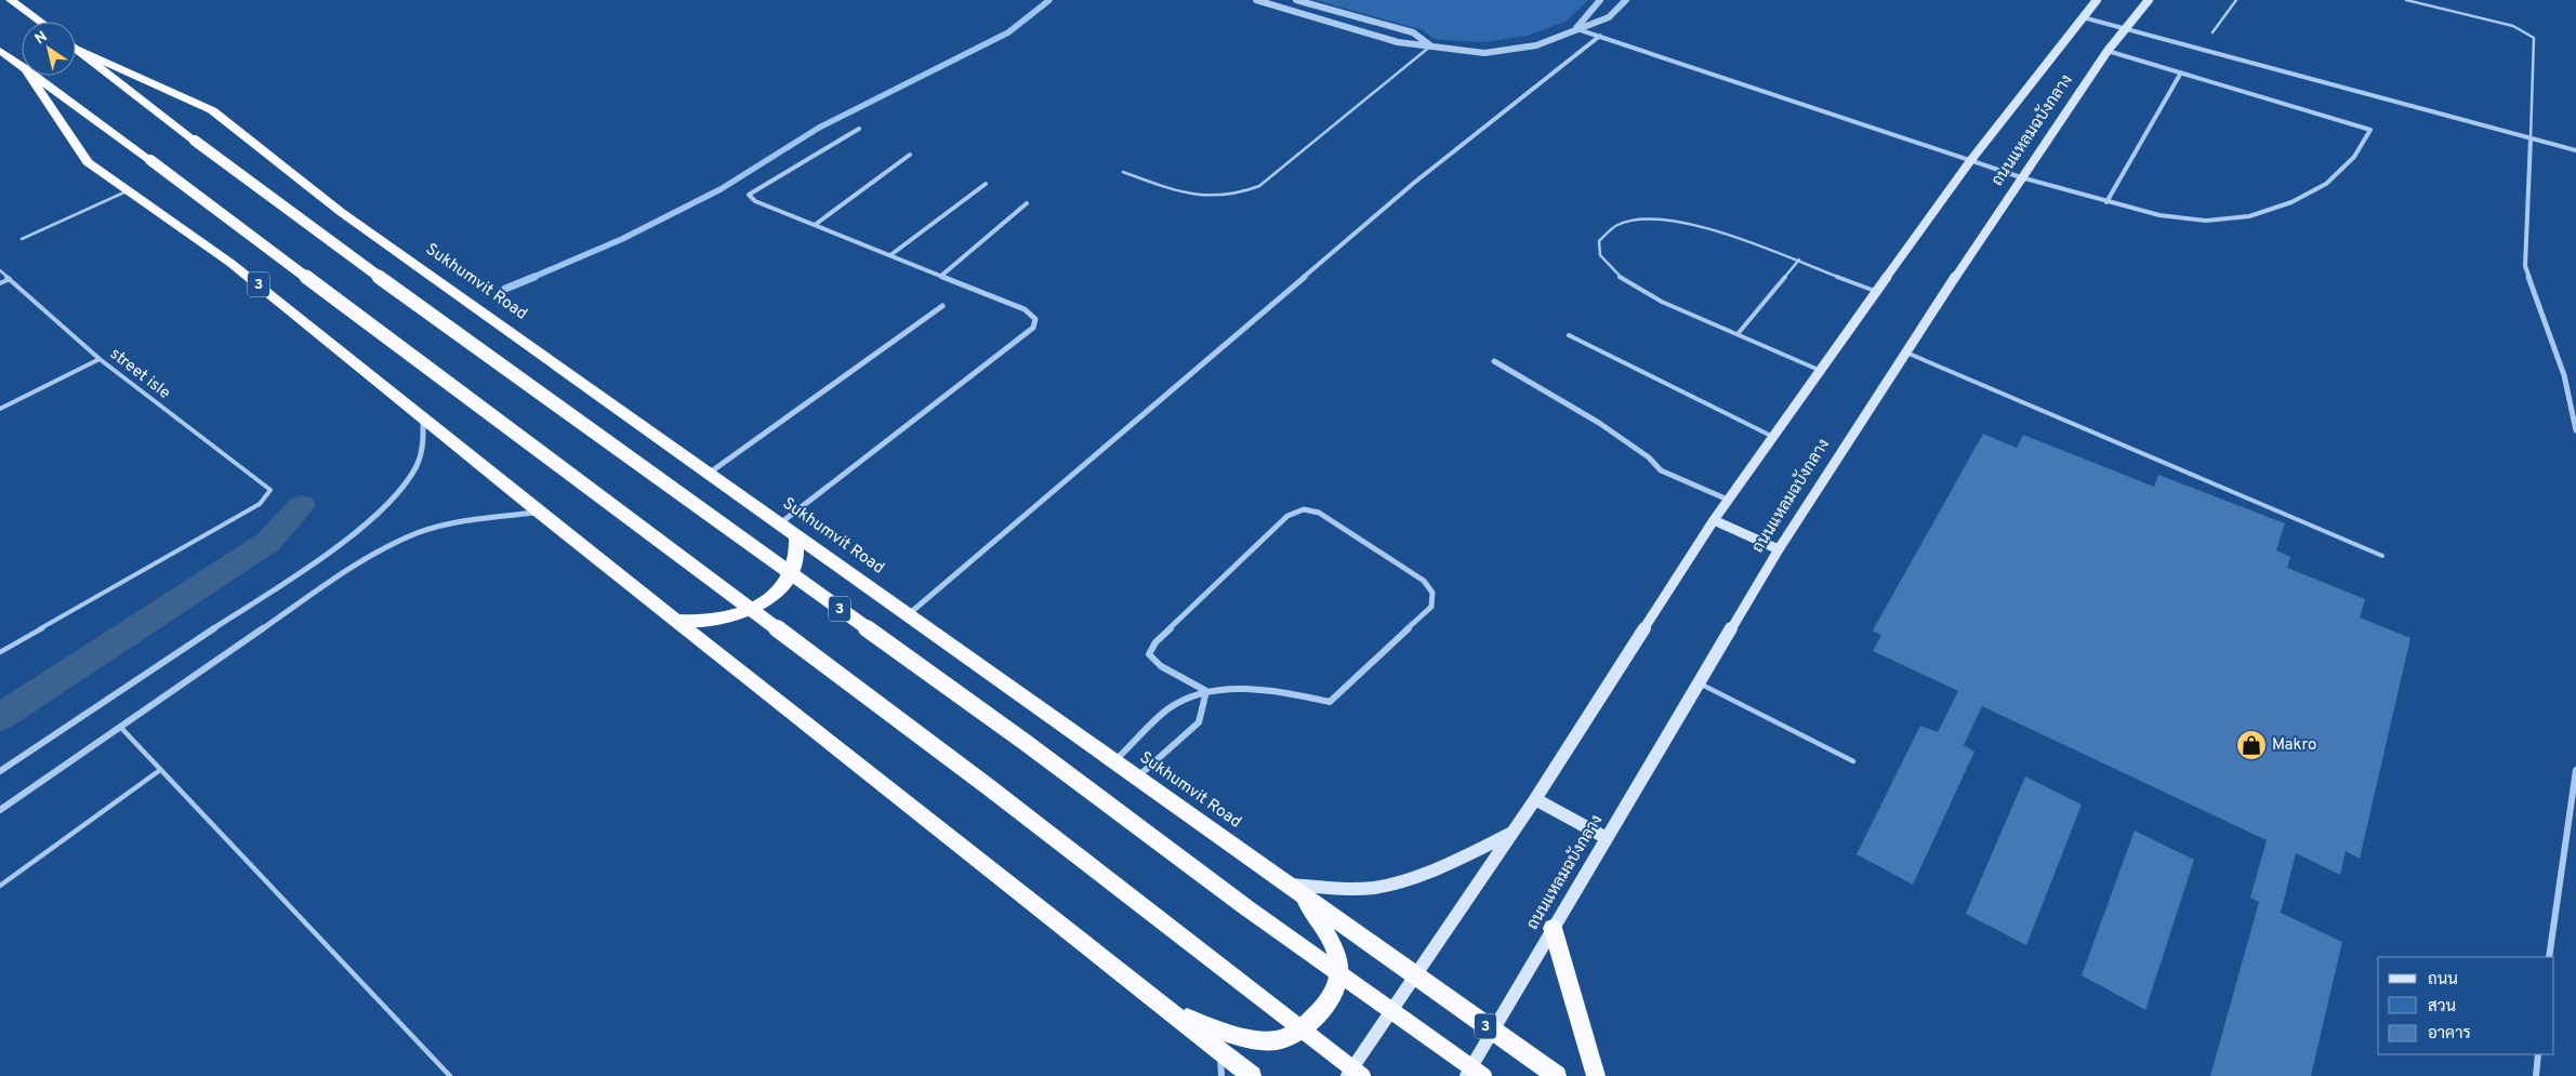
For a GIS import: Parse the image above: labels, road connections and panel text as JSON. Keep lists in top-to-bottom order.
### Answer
{
  "streets": {
    "highway": ["Sukhumvit Road", "3"],
    "main road": ["ถนนแหลมฉบังกลาง"],
    "lane": ["street isle"]
  },
  "crossings": [
    ["ถนนแหลมฉบังกลาง", "Sukhumvit Road"]
  ],
  "places": {
    "shop": ["Makro"]
  },
  "legend": ["ถนน", "สวน", "อาคาร"],
  "north": "top left"
}
